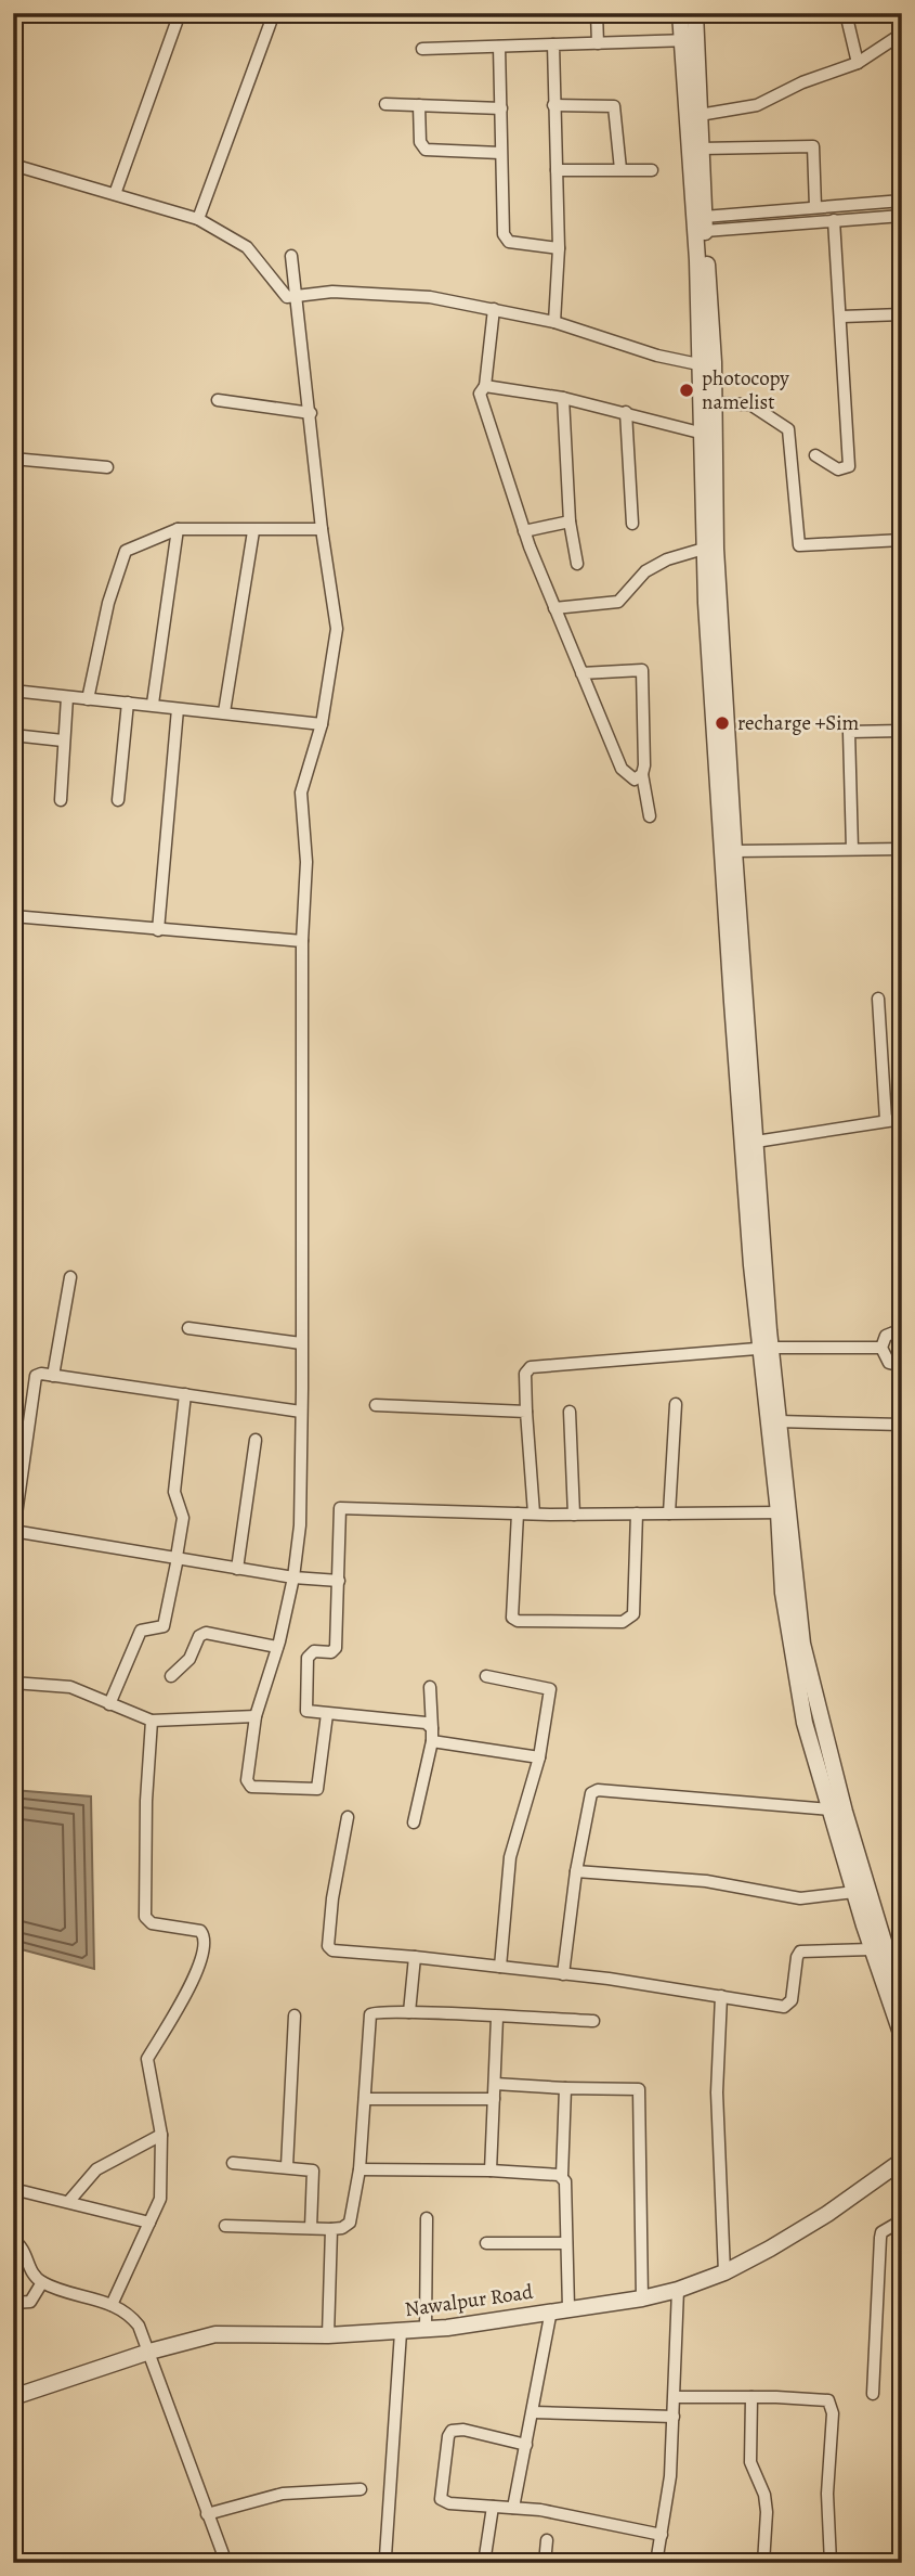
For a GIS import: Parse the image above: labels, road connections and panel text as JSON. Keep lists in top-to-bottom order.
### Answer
{
  "streets": {
    "street": ["Nawalpur Road"]
  },
  "places": ["photocopy namelist", "recharge +Sim"]
}
